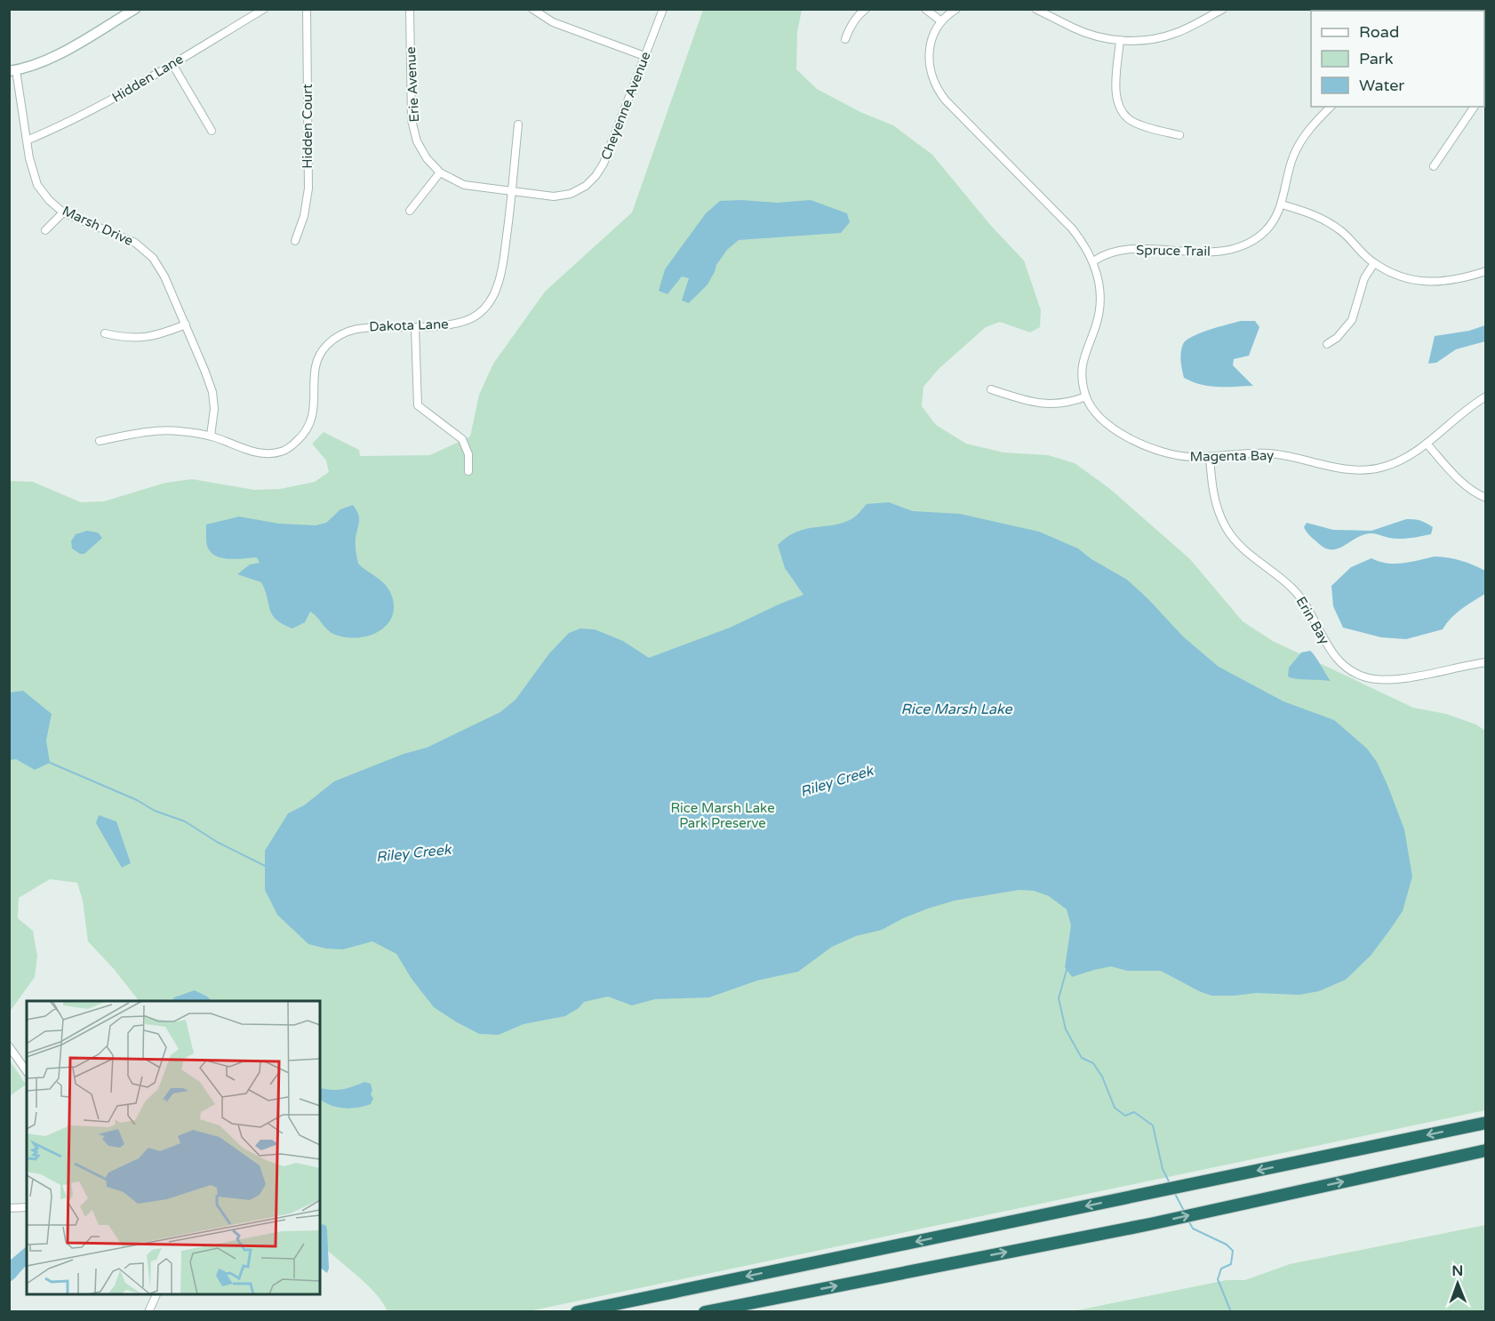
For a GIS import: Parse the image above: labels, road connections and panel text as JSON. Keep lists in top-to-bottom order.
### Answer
{
  "streets": {
    "street": [
      "Hidden Lane",
      "Erie Avenue",
      "Cheyenne Avenue",
      "Hidden Court",
      "Marsh Drive",
      "Spruce Trail",
      "Dakota Lane",
      "Magenta Bay",
      "Erin Bay"
    ]
  },
  "crossings": [
    ["Hidden Lane", "Marsh Drive"],
    ["Erie Avenue", "Cheyenne Avenue"],
    ["Erie Avenue", "Dakota Lane"],
    ["Cheyenne Avenue", "Dakota Lane"],
    ["Marsh Drive", "Dakota Lane"],
    ["Spruce Trail", "Magenta Bay"],
    ["Magenta Bay", "Erin Bay"]
  ],
  "water": ["Rice Marsh Lake", "Riley Creek"],
  "parks": ["Rice Marsh Lake Park Preserve"],
  "legend": ["Road", "Park", "Water"],
  "north": "top"
}
